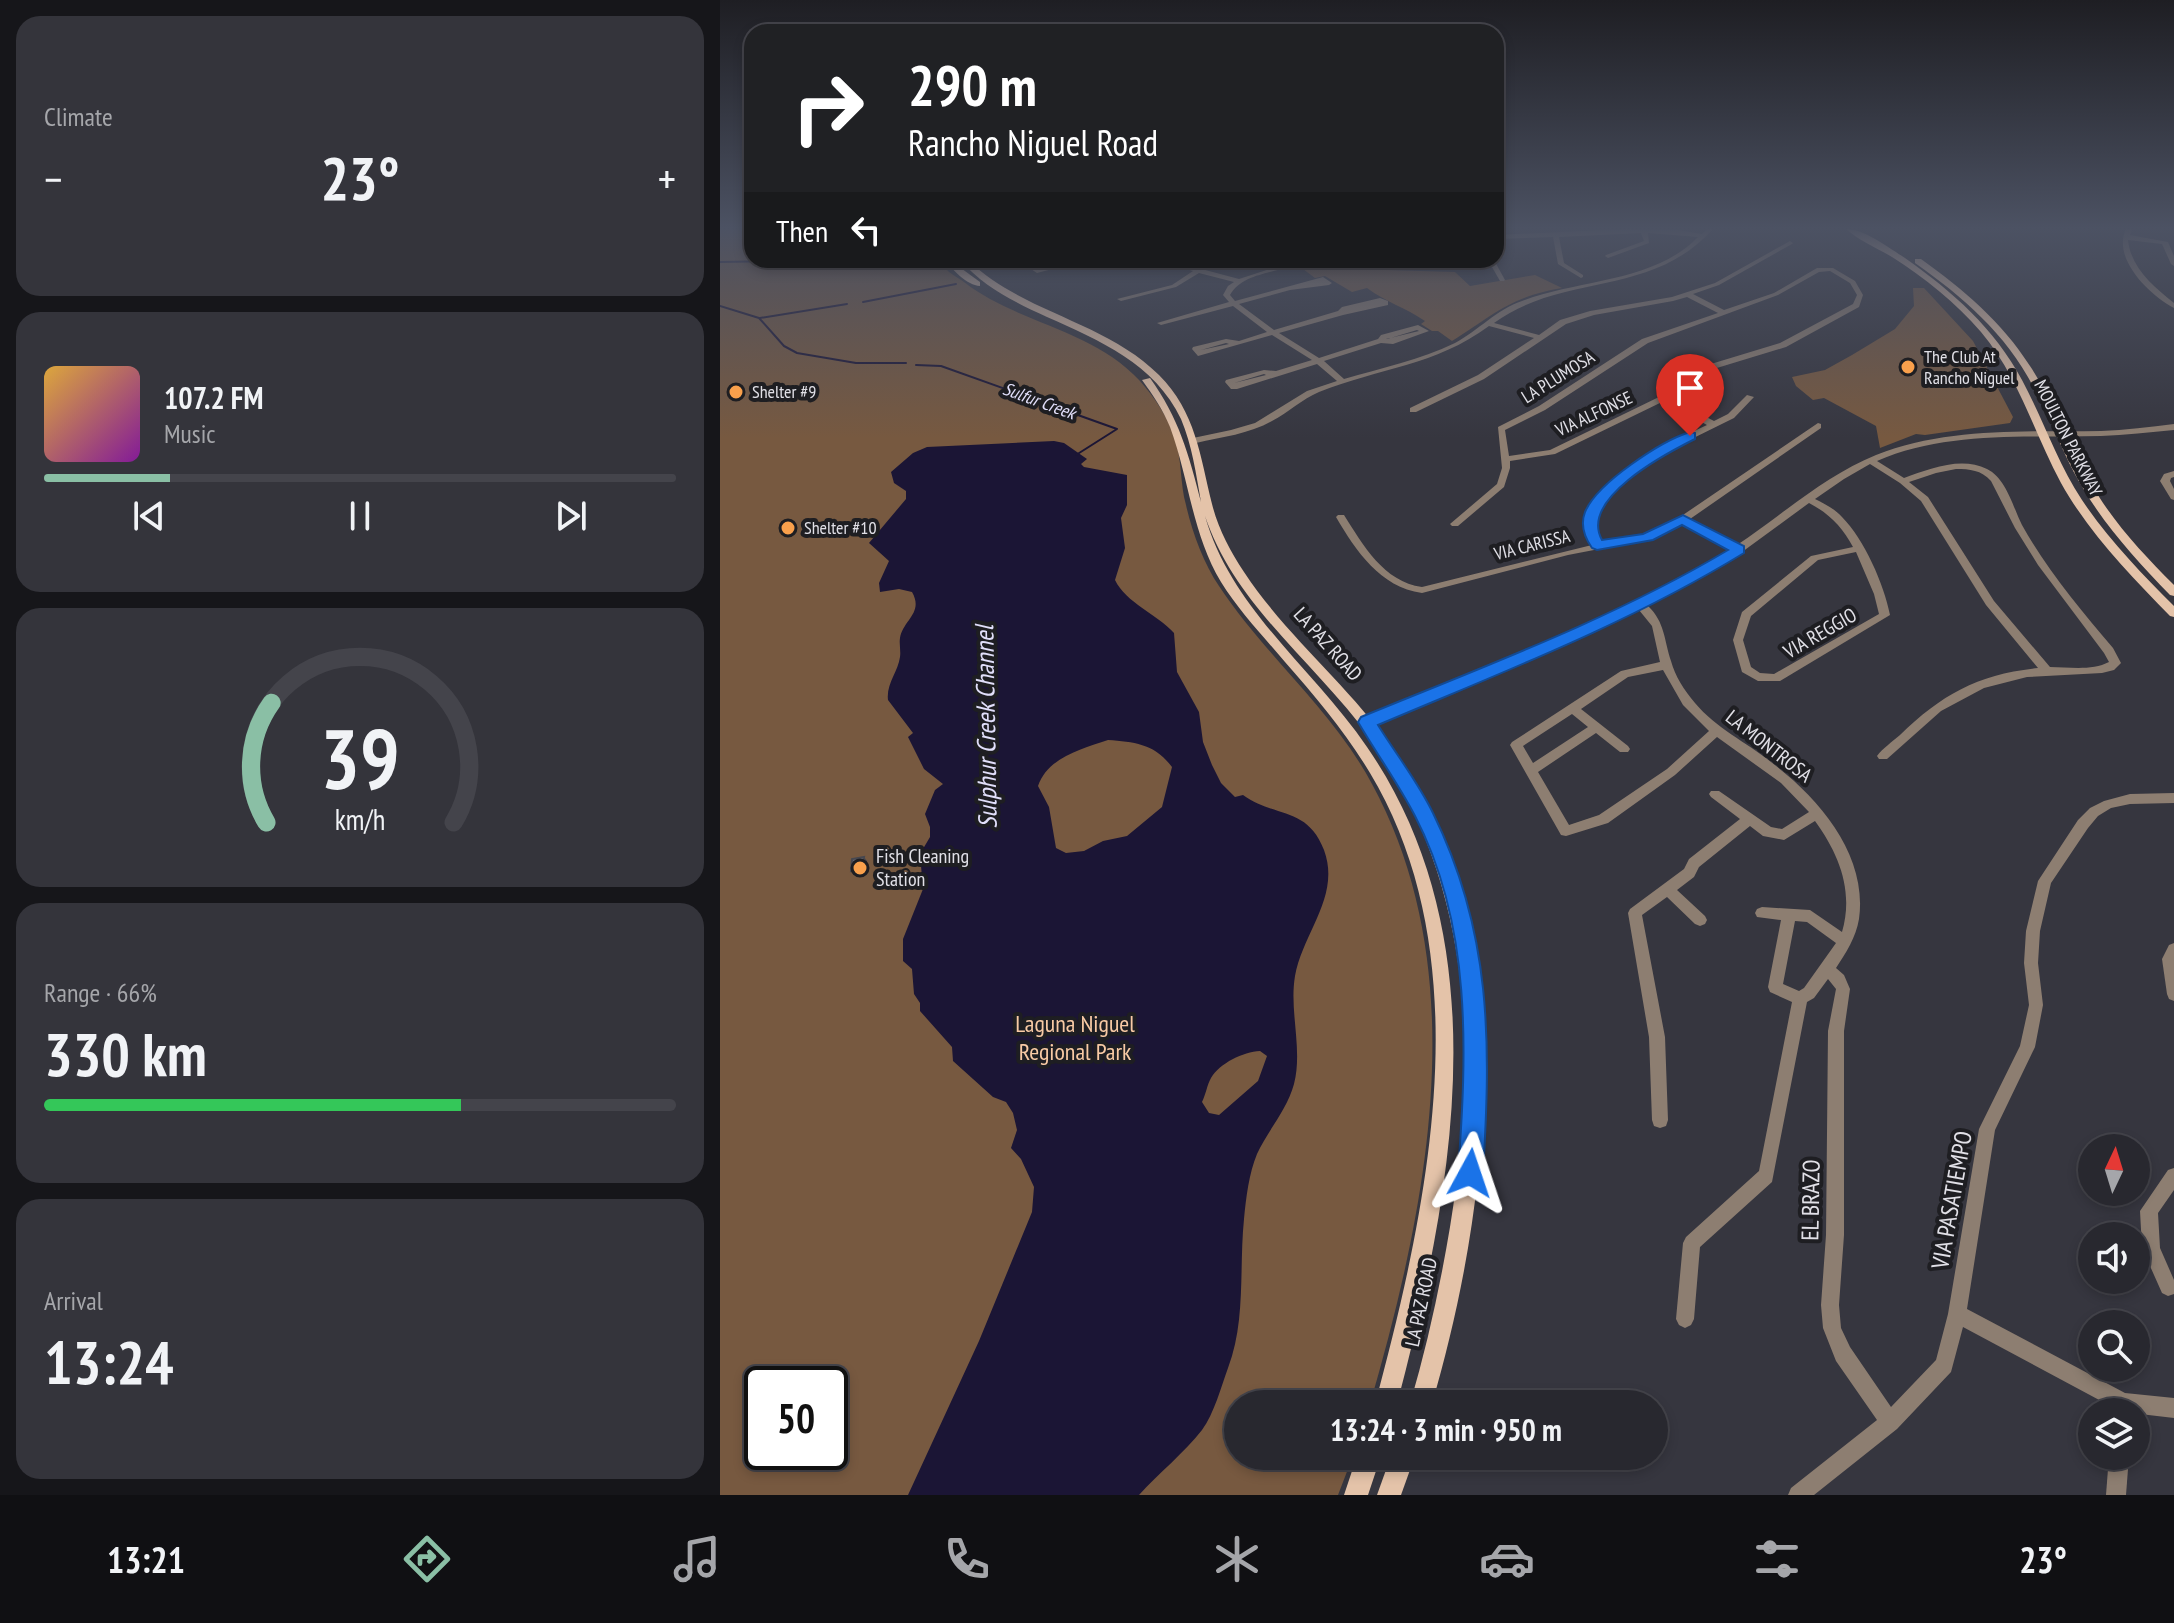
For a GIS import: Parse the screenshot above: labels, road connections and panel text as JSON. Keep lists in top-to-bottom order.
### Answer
{
  "streets": {
    "main road": ["MOULTON PARKWAY", "LA PAZ ROAD"],
    "street": [
      "LA PLUMOSA",
      "VIA ALFONSE",
      "VIA CARISSA",
      "VIA REGGIO",
      "LA MONTROSA",
      "EL BRAZO",
      "VIA PASATIEMPO"
    ]
  },
  "crossings": [
    ["LA PLUMOSA", "VIA ALFONSE"],
    ["LA MONTROSA", "EL BRAZO"],
    ["EL BRAZO", "VIA PASATIEMPO"]
  ],
  "water": ["Sulfur Creek", "Sulphur Creek Channel"],
  "parks": ["Laguna Niguel Regional Park"],
  "places": [
    "The Club At Rancho Niguel",
    "Shelter #9",
    "Shelter #10",
    "Fish Cleaning Station"
  ],
  "north": "top",
  "page": {
    "tile": [
      "Climate",
      ["Range · 66%", "330 km"],
      ["Arrival", "13:24"]
    ],
    "turn": ["290 m", "Rancho Niguel Road"],
    "heat": ["−", "23°", "+"],
    "then": "Then",
    "song": ["107.2 FM", "Music"],
    "limit": "50",
    "trip": "13:24 · 3 min · 950 m",
    "tabs": ["13:21", "23°"],
    "gauge": ["39", "km/h"]
  }
}
